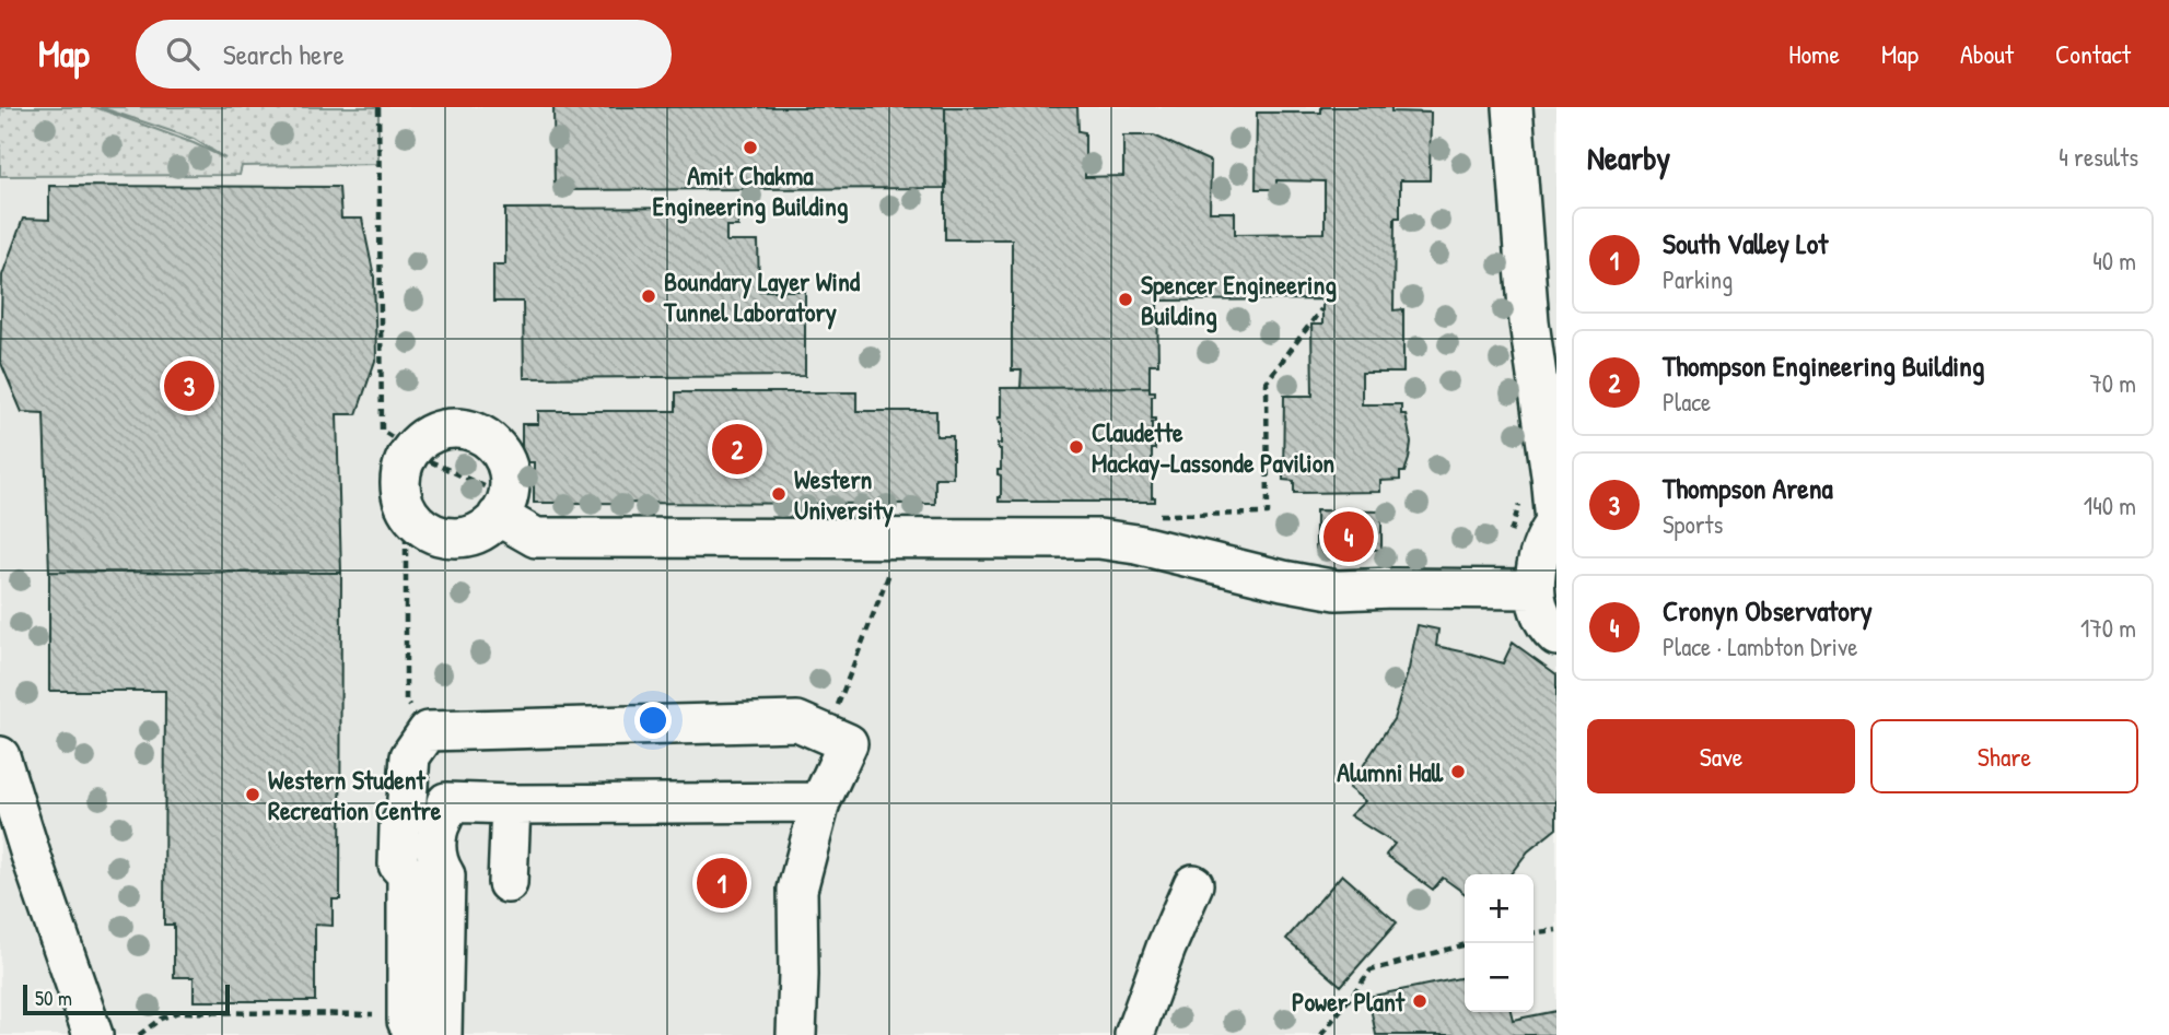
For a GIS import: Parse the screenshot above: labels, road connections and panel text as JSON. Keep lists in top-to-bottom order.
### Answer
{
  "places": [
    "Amit Chakma Engineering Building",
    "Boundary Layer Wind Tunnel Laboratory",
    "Spencer Engineering Building",
    "Claudette Mackay-Lassonde Pavilion",
    "Western University",
    "Alumni Hall",
    "Western Student Recreation Centre",
    "Power Plant"
  ],
  "scale_bar": "50 m",
  "page": {
    "header": "Map",
    "search": "Search here",
    "nav": [
      "Home",
      "Map",
      "About",
      "Contact"
    ],
    "heading": ["Nearby", "4 results"],
    "list": [
      {
        "mark": "1",
        "name": "South Valley Lot",
        "note": "Parking",
        "value": "40 m"
      },
      {
        "mark": "2",
        "name": "Thompson Engineering Building",
        "note": "Place",
        "value": "70 m"
      },
      {
        "mark": "3",
        "name": "Thompson Arena",
        "note": "Sports",
        "value": "140 m"
      },
      {
        "mark": "4",
        "name": "Cronyn Observatory",
        "note": "Place · Lambton Drive",
        "value": "170 m"
      }
    ],
    "pins": [
      "3",
      "2",
      "4",
      "1"
    ],
    "buttons": ["Save", "Share"],
    "map_buttons": ["+", "−"],
    "scale": "50 m"
  }
}
